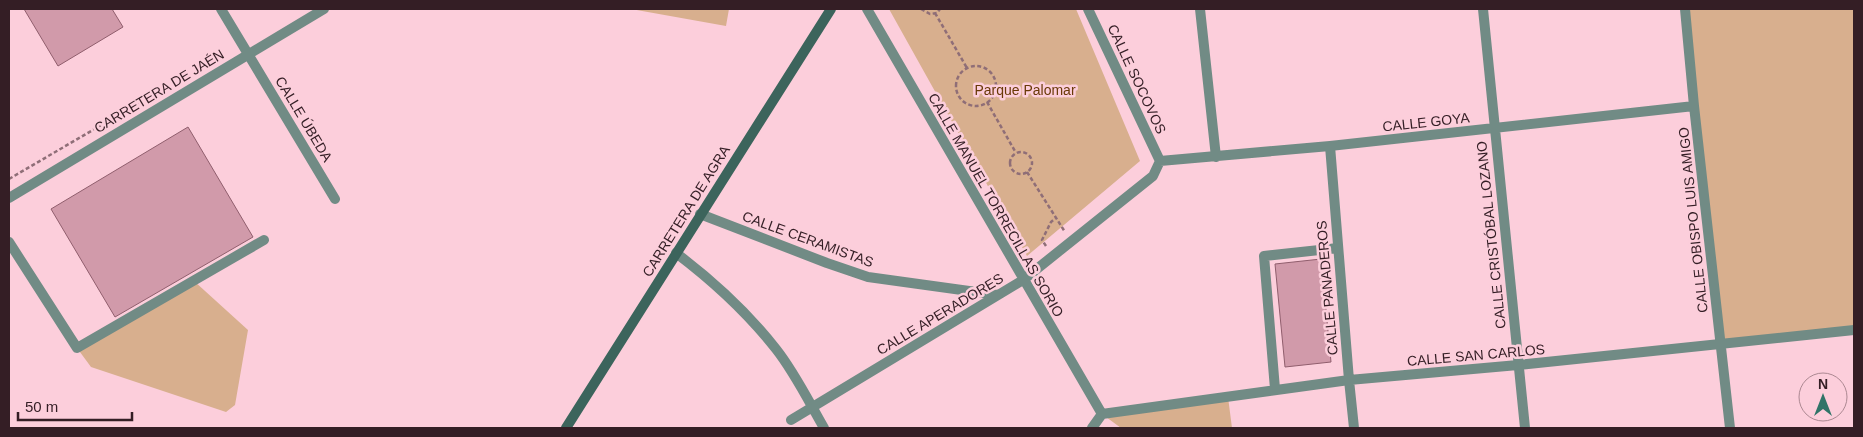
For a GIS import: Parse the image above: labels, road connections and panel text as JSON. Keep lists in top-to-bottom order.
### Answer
{
  "streets": {
    "street": [
      "CALLE SOCOVOS",
      "CARRETERA DE JAÉN",
      "CALLE ÚBEDA",
      "CALLE GOYA",
      "CALLE MANUEL TORRECILLAS SORIO",
      "CARRETERA DE AGRA",
      "CALLE OBISPO LUIS AMIGO",
      "CALLE CRISTÓBAL LOZANO",
      "CALLE CERAMISTAS",
      "CALLE PANADEROS",
      "CALLE APERADORES",
      "CALLE SAN CARLOS"
    ]
  },
  "crossings": [
    ["CALLE SOCOVOS", "CALLE GOYA"],
    ["CALLE SOCOVOS", "CALLE APERADORES"],
    ["CARRETERA DE JAÉN", "CALLE ÚBEDA"],
    ["CALLE GOYA", "CALLE OBISPO LUIS AMIGO"],
    ["CALLE GOYA", "CALLE CRISTÓBAL LOZANO"],
    ["CALLE GOYA", "CALLE PANADEROS"],
    ["CALLE GOYA", "CALLE APERADORES"],
    ["CALLE MANUEL TORRECILLAS SORIO", "CALLE APERADORES"],
    ["CALLE MANUEL TORRECILLAS SORIO", "CALLE SAN CARLOS"],
    ["CARRETERA DE AGRA", "CALLE CERAMISTAS"],
    ["CALLE OBISPO LUIS AMIGO", "CALLE SAN CARLOS"],
    ["CALLE CRISTÓBAL LOZANO", "CALLE SAN CARLOS"],
    ["CALLE CERAMISTAS", "CALLE APERADORES"],
    ["CALLE PANADEROS", "CALLE SAN CARLOS"]
  ],
  "parks": ["Parque Palomar"],
  "scale_bar": "50 m",
  "north": "top"
}
